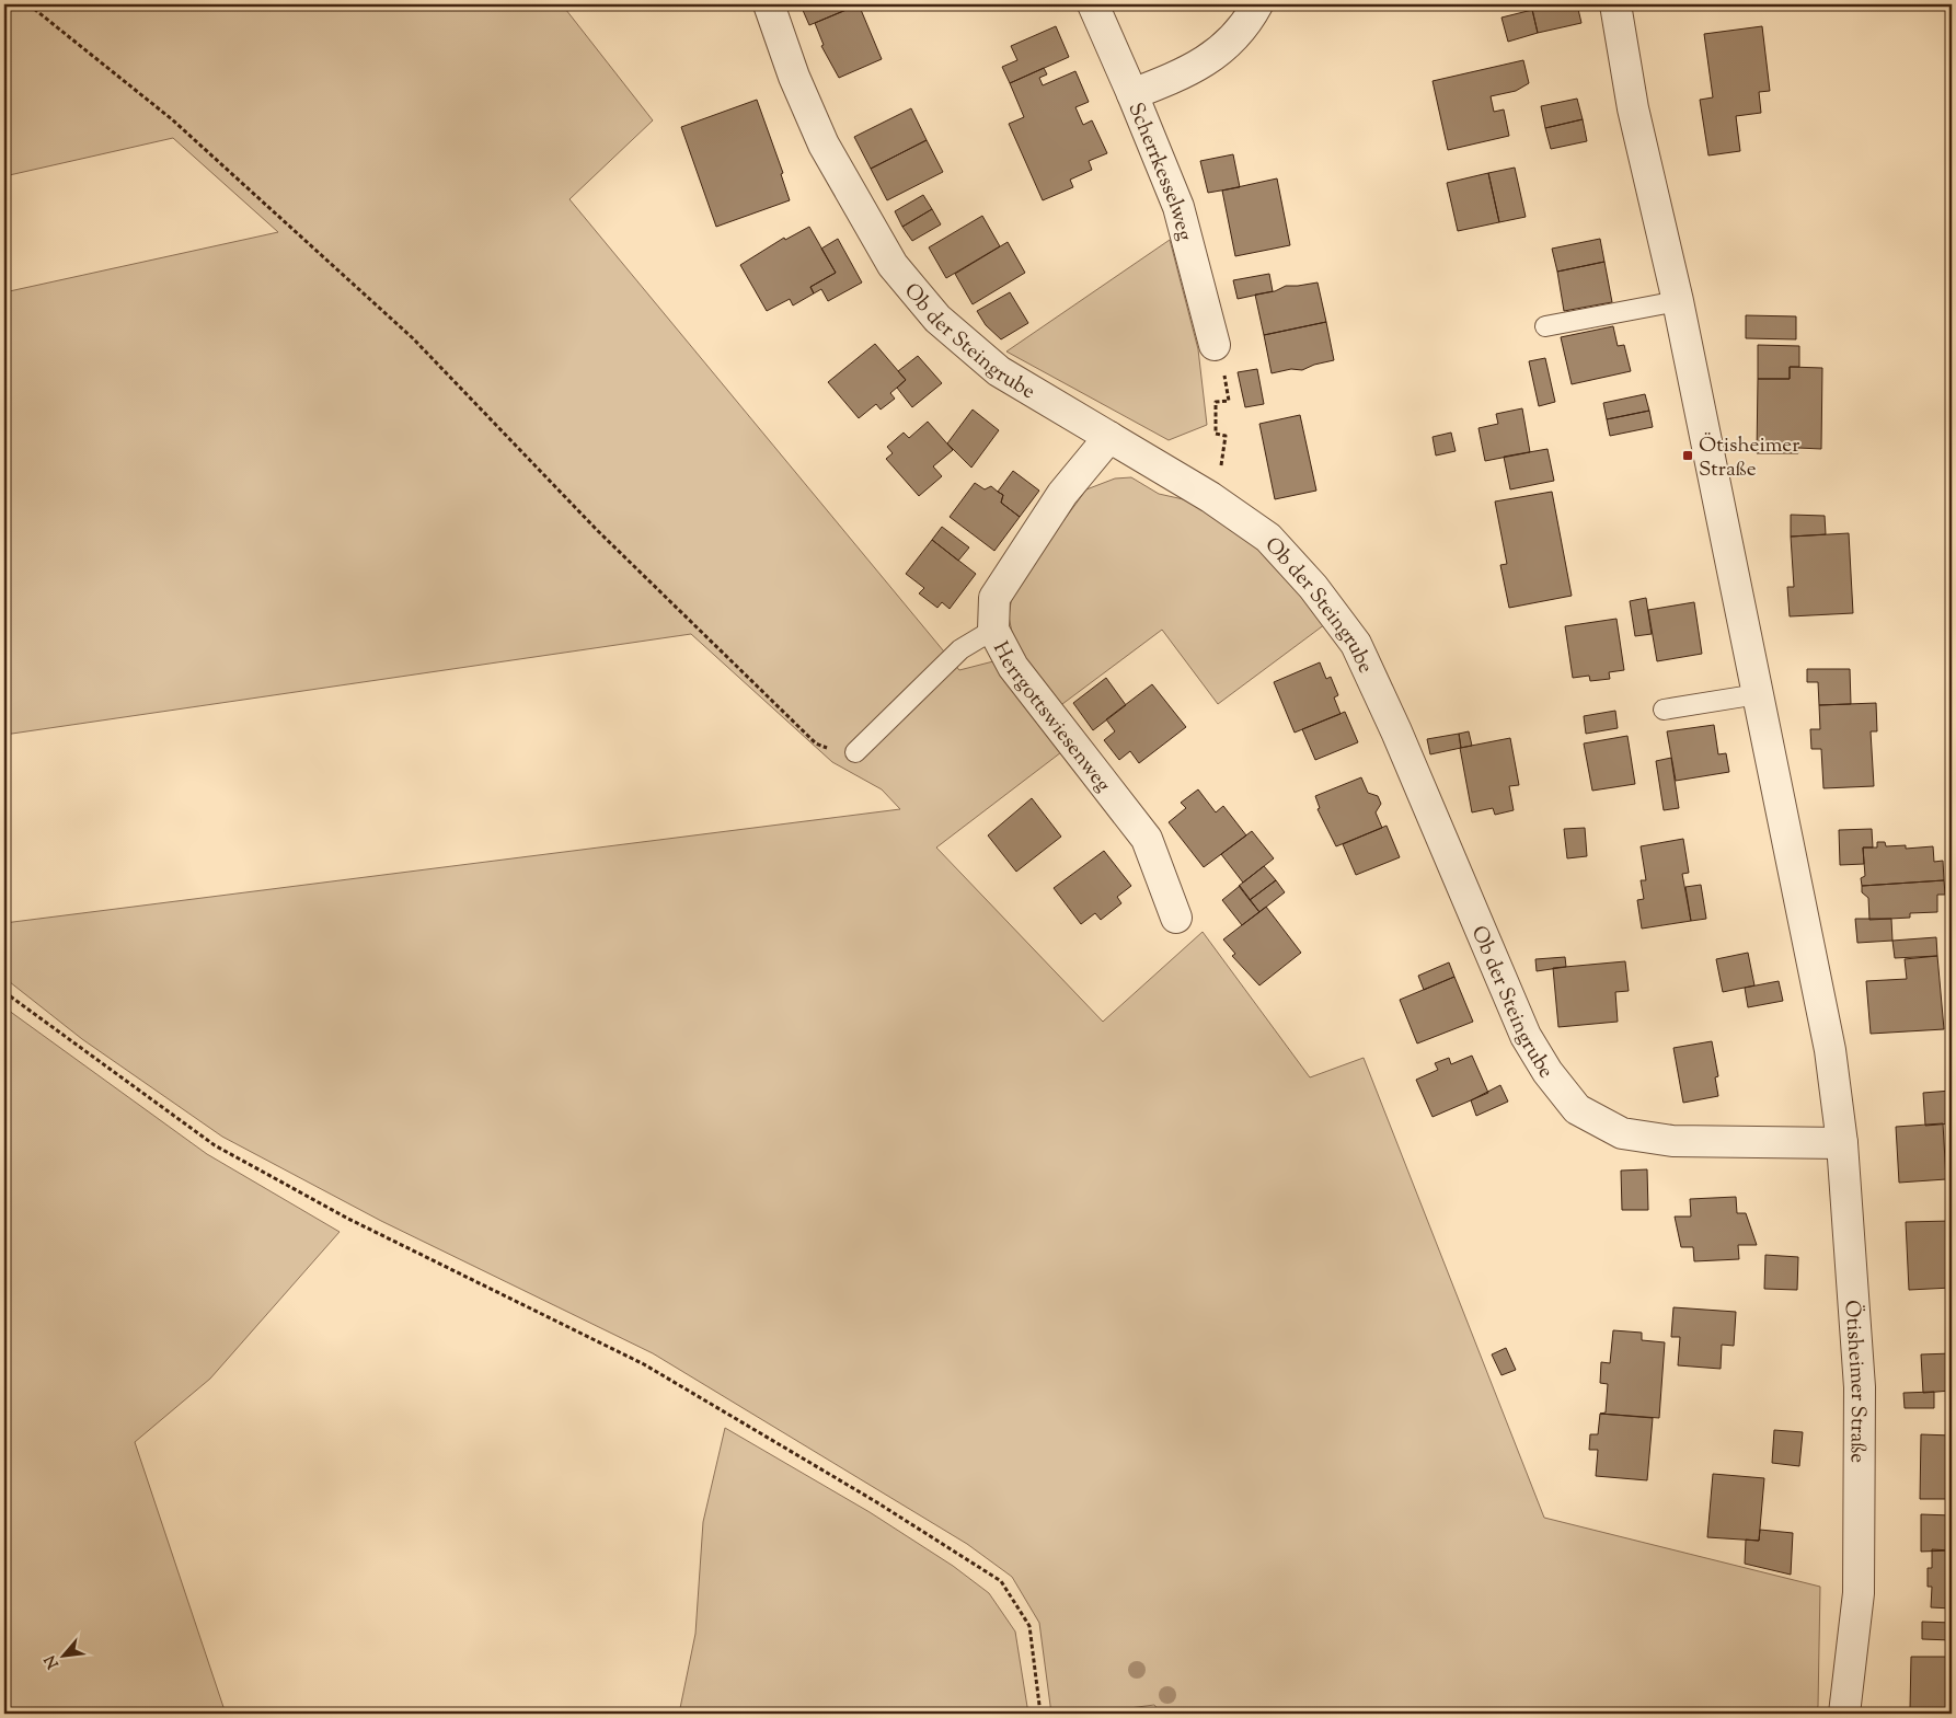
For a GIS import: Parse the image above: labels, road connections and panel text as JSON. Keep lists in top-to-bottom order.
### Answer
{
  "streets": {
    "street": [
      "Scherrkesselweg",
      "Ob der Steingrube",
      "Herrgottswiesenweg",
      "Ötisheimer Straße"
    ]
  },
  "crossings": [
    ["Ob der Steingrube", "Herrgottswiesenweg"],
    ["Ob der Steingrube", "Ötisheimer Straße"]
  ],
  "places": {
    "transit": ["Ötisheimer Straße"]
  },
  "north": "bottom left"
}
